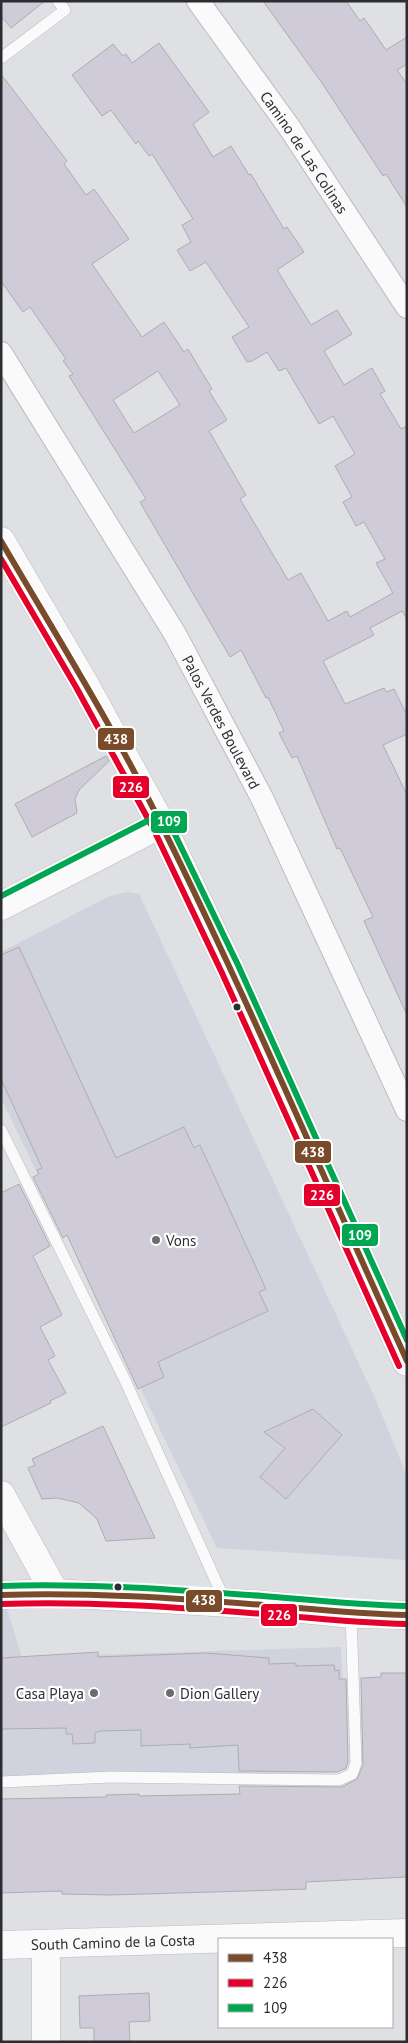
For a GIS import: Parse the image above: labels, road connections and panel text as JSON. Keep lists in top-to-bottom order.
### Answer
{
  "streets": {
    "main road": ["South Camino de la Costa"],
    "street": ["Camino de Las Colinas", "Palos Verdes Boulevard"]
  },
  "places": ["Vons", "Casa Playa", "Dion Gallery"],
  "lines": ["transit line 438", "transit line 226", "transit line 109"],
  "legend": ["438", "226", "109"]
}
